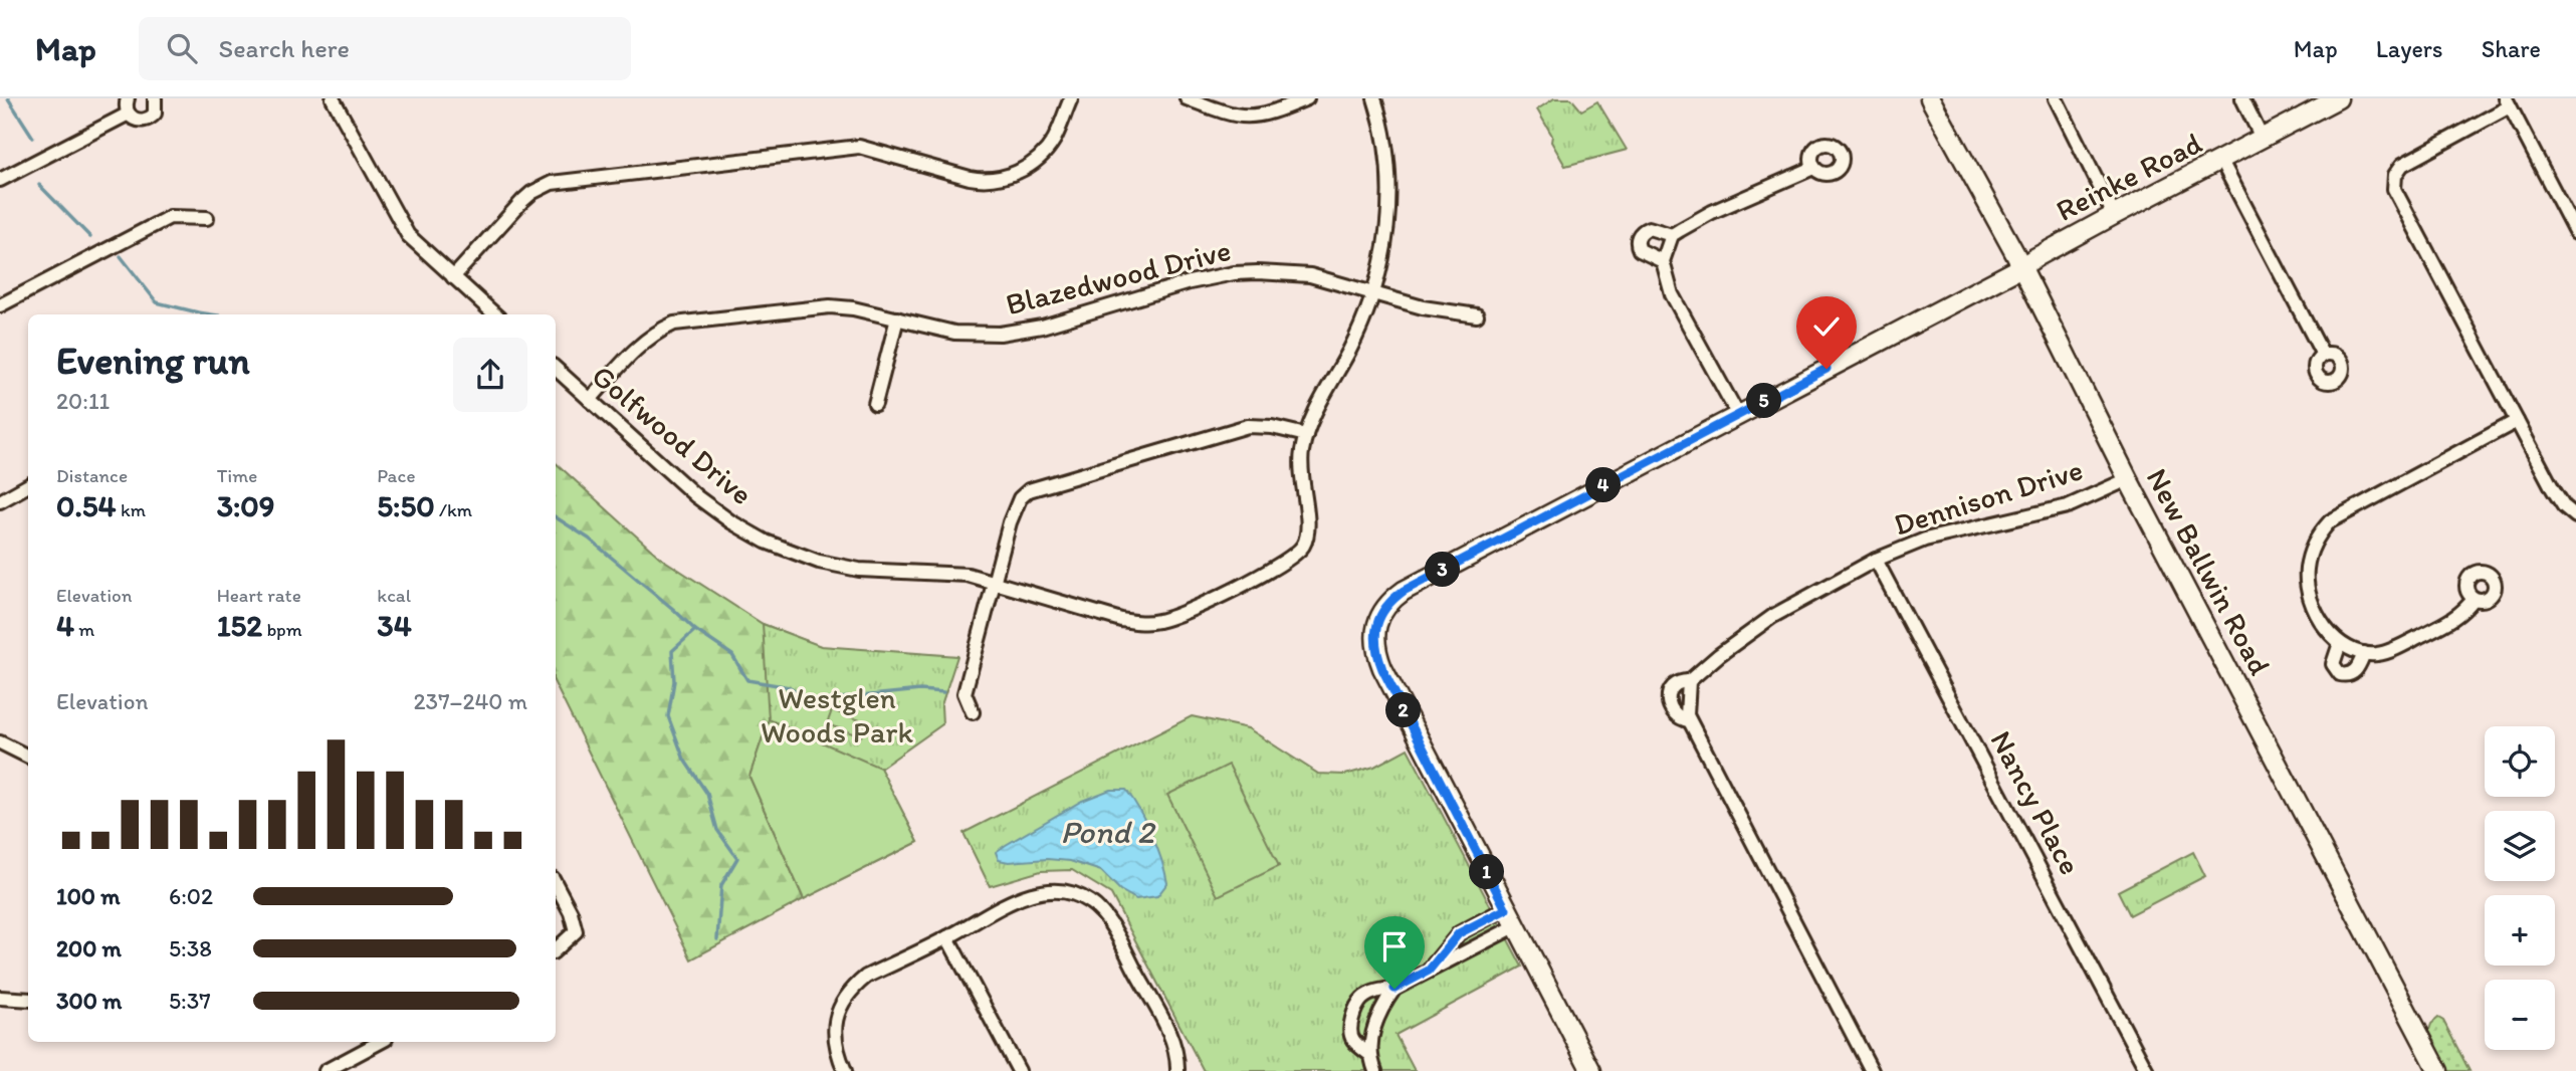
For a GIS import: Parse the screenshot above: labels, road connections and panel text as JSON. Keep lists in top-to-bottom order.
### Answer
{
  "streets": {
    "street": [
      "Reinke Road",
      "Blazedwood Drive",
      "Golfwood Drive",
      "Dennison Drive",
      "New Ballwin Road",
      "Nancy Place"
    ]
  },
  "crossings": [
    ["Reinke Road", "New Ballwin Road"],
    ["Blazedwood Drive", "Golfwood Drive"],
    ["Dennison Drive", "New Ballwin Road"],
    ["Dennison Drive", "Nancy Place"]
  ],
  "water": ["Pond 2"],
  "parks": ["Westglen Woods Park"],
  "page": {
    "header": "Map",
    "search": "Search here",
    "nav": ["Map", "Layers", "Share"],
    "heading": ["Evening run", "20:11"],
    "pins": [
      "5",
      "4",
      "3",
      "2",
      "1"
    ],
    "stats": [
      ["Distance", "0.54 km"],
      ["Time", "3:09"],
      ["Pace", "5:50 /km"],
      ["Elevation", "4 m"],
      ["Heart rate", "152 bpm"],
      ["kcal", "34"]
    ],
    "chart": ["Elevation", "237–240 m"],
    "map_buttons": ["+", "−"],
    "list": [
      {
        "name": "100 m",
        "note": "6:02"
      },
      {
        "name": "200 m",
        "note": "5:38"
      },
      {
        "name": "300 m",
        "note": "5:37"
      }
    ]
  }
}
